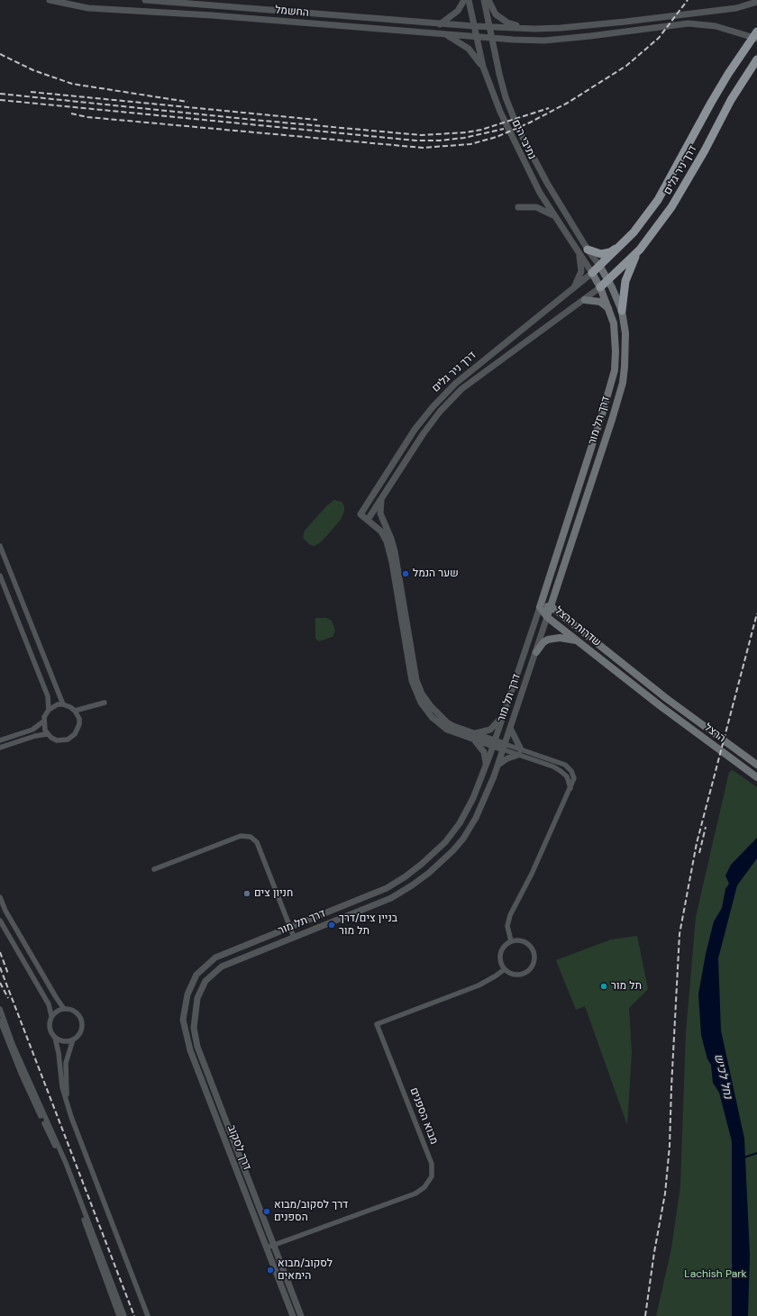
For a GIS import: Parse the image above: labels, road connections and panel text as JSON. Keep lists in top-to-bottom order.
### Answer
{
  "streets": {
    "highway": ["דרך ניר גלים"],
    "main road": ["דרך תל מור", "שדרות הרצל", "הרצל"],
    "street": [
      "החשמל",
      "נתיבי הים",
      "מבוא הספנים",
      "דרך לסקוב"
    ]
  },
  "crossings": [
    ["החשמל", "נתיבי הים"],
    ["נתיבי הים", "דרך ניר גלים"],
    ["נתיבי הים", "דרך תל מור"],
    ["דרך ניר גלים", "דרך תל מור"],
    ["דרך תל מור", "שדרות הרצל"],
    ["דרך תל מור", "דרך לסקוב"],
    ["שדרות הרצל", "הרצל"],
    ["מבוא הספנים", "דרך לסקוב"]
  ],
  "water": ["נחל לכיש"],
  "parks": ["Lachish Park"],
  "places": [
    "שער הנמל",
    "חניון צים",
    "בניין צים/דרך תל מור",
    "תל מור",
    "דרך לסקוב/מבוא הספנים",
    "לסקוב/מבוא הימאים"
  ]
}
